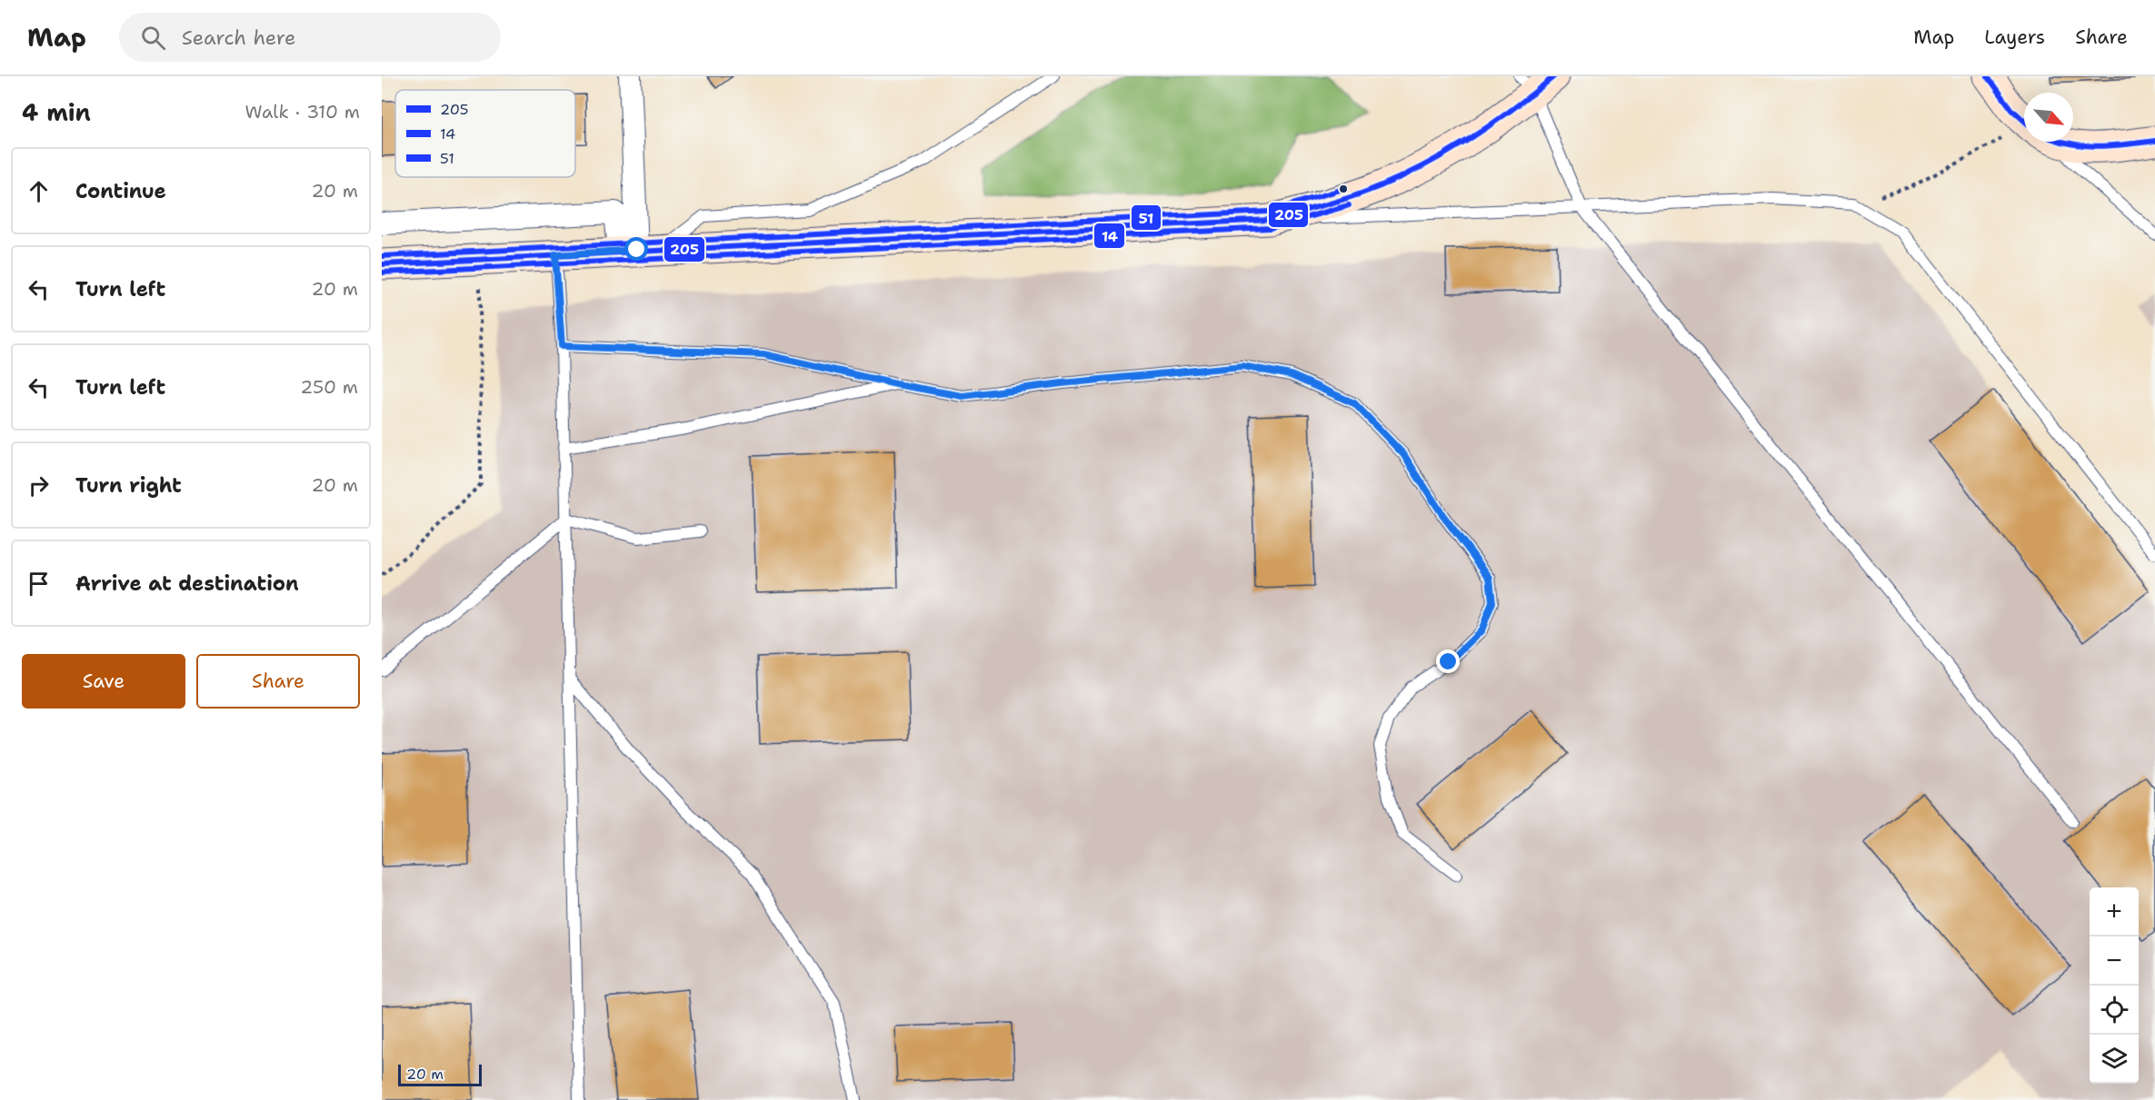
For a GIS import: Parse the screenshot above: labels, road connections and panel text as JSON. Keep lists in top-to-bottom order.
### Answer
{
  "lines": ["transit line 205", "transit line 51", "transit line 14"],
  "legend": ["205", "14", "51"],
  "scale_bar": "20 m",
  "north": "bottom right",
  "page": {
    "header": "Map",
    "search": "Search here",
    "nav": ["Map", "Layers", "Share"],
    "heading": ["4 min", "Walk · 310 m"],
    "list": [
      ["Continue", "20 m"],
      ["Turn left", "20 m"],
      ["Turn left", "250 m"],
      ["Turn right", "20 m"],
      "Arrive at destination"
    ],
    "buttons": ["Save", "Share"],
    "map_buttons": ["+", "−"],
    "scale": "20 m"
  }
}
